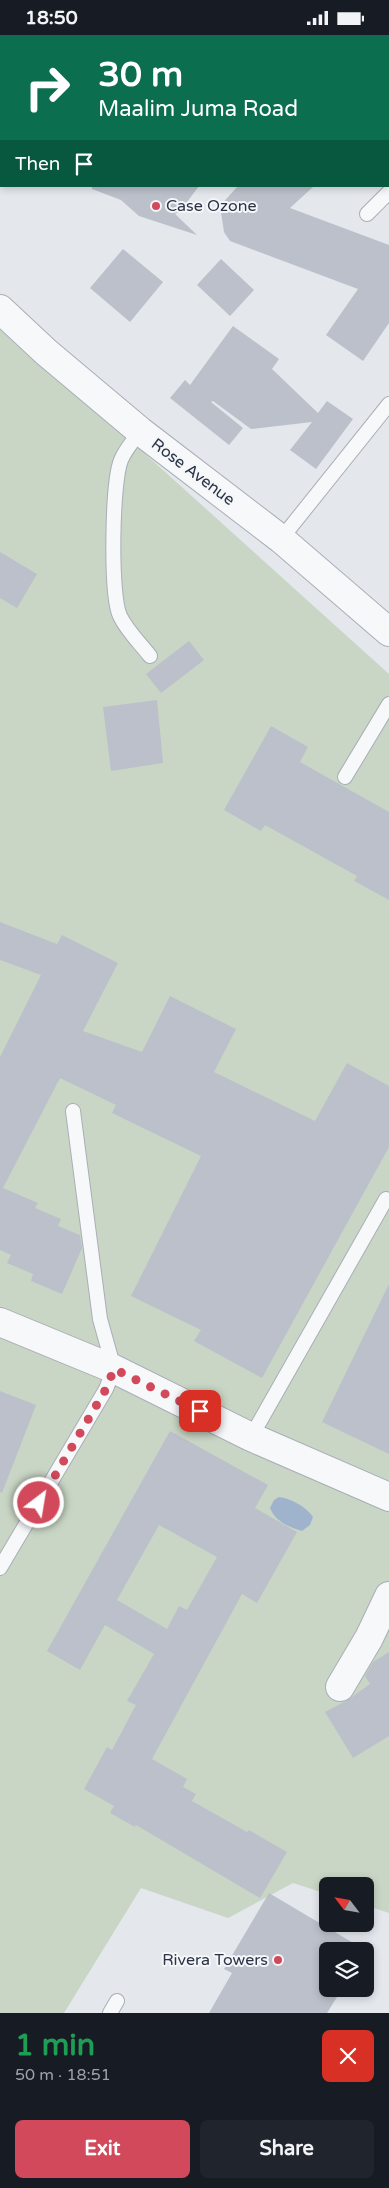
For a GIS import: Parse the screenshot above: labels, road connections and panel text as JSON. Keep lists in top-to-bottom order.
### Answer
{
  "streets": {
    "street": ["Rose Avenue"]
  },
  "places": ["Case Ozone", "Rivera Towers"],
  "north": "top left",
  "page": {
    "status": "18:50",
    "turn": ["30 m", "Maalim Juma Road"],
    "then": "Then",
    "heading": ["1 min", "50 m · 18:51"],
    "buttons": ["Exit", "Share"]
  }
}
